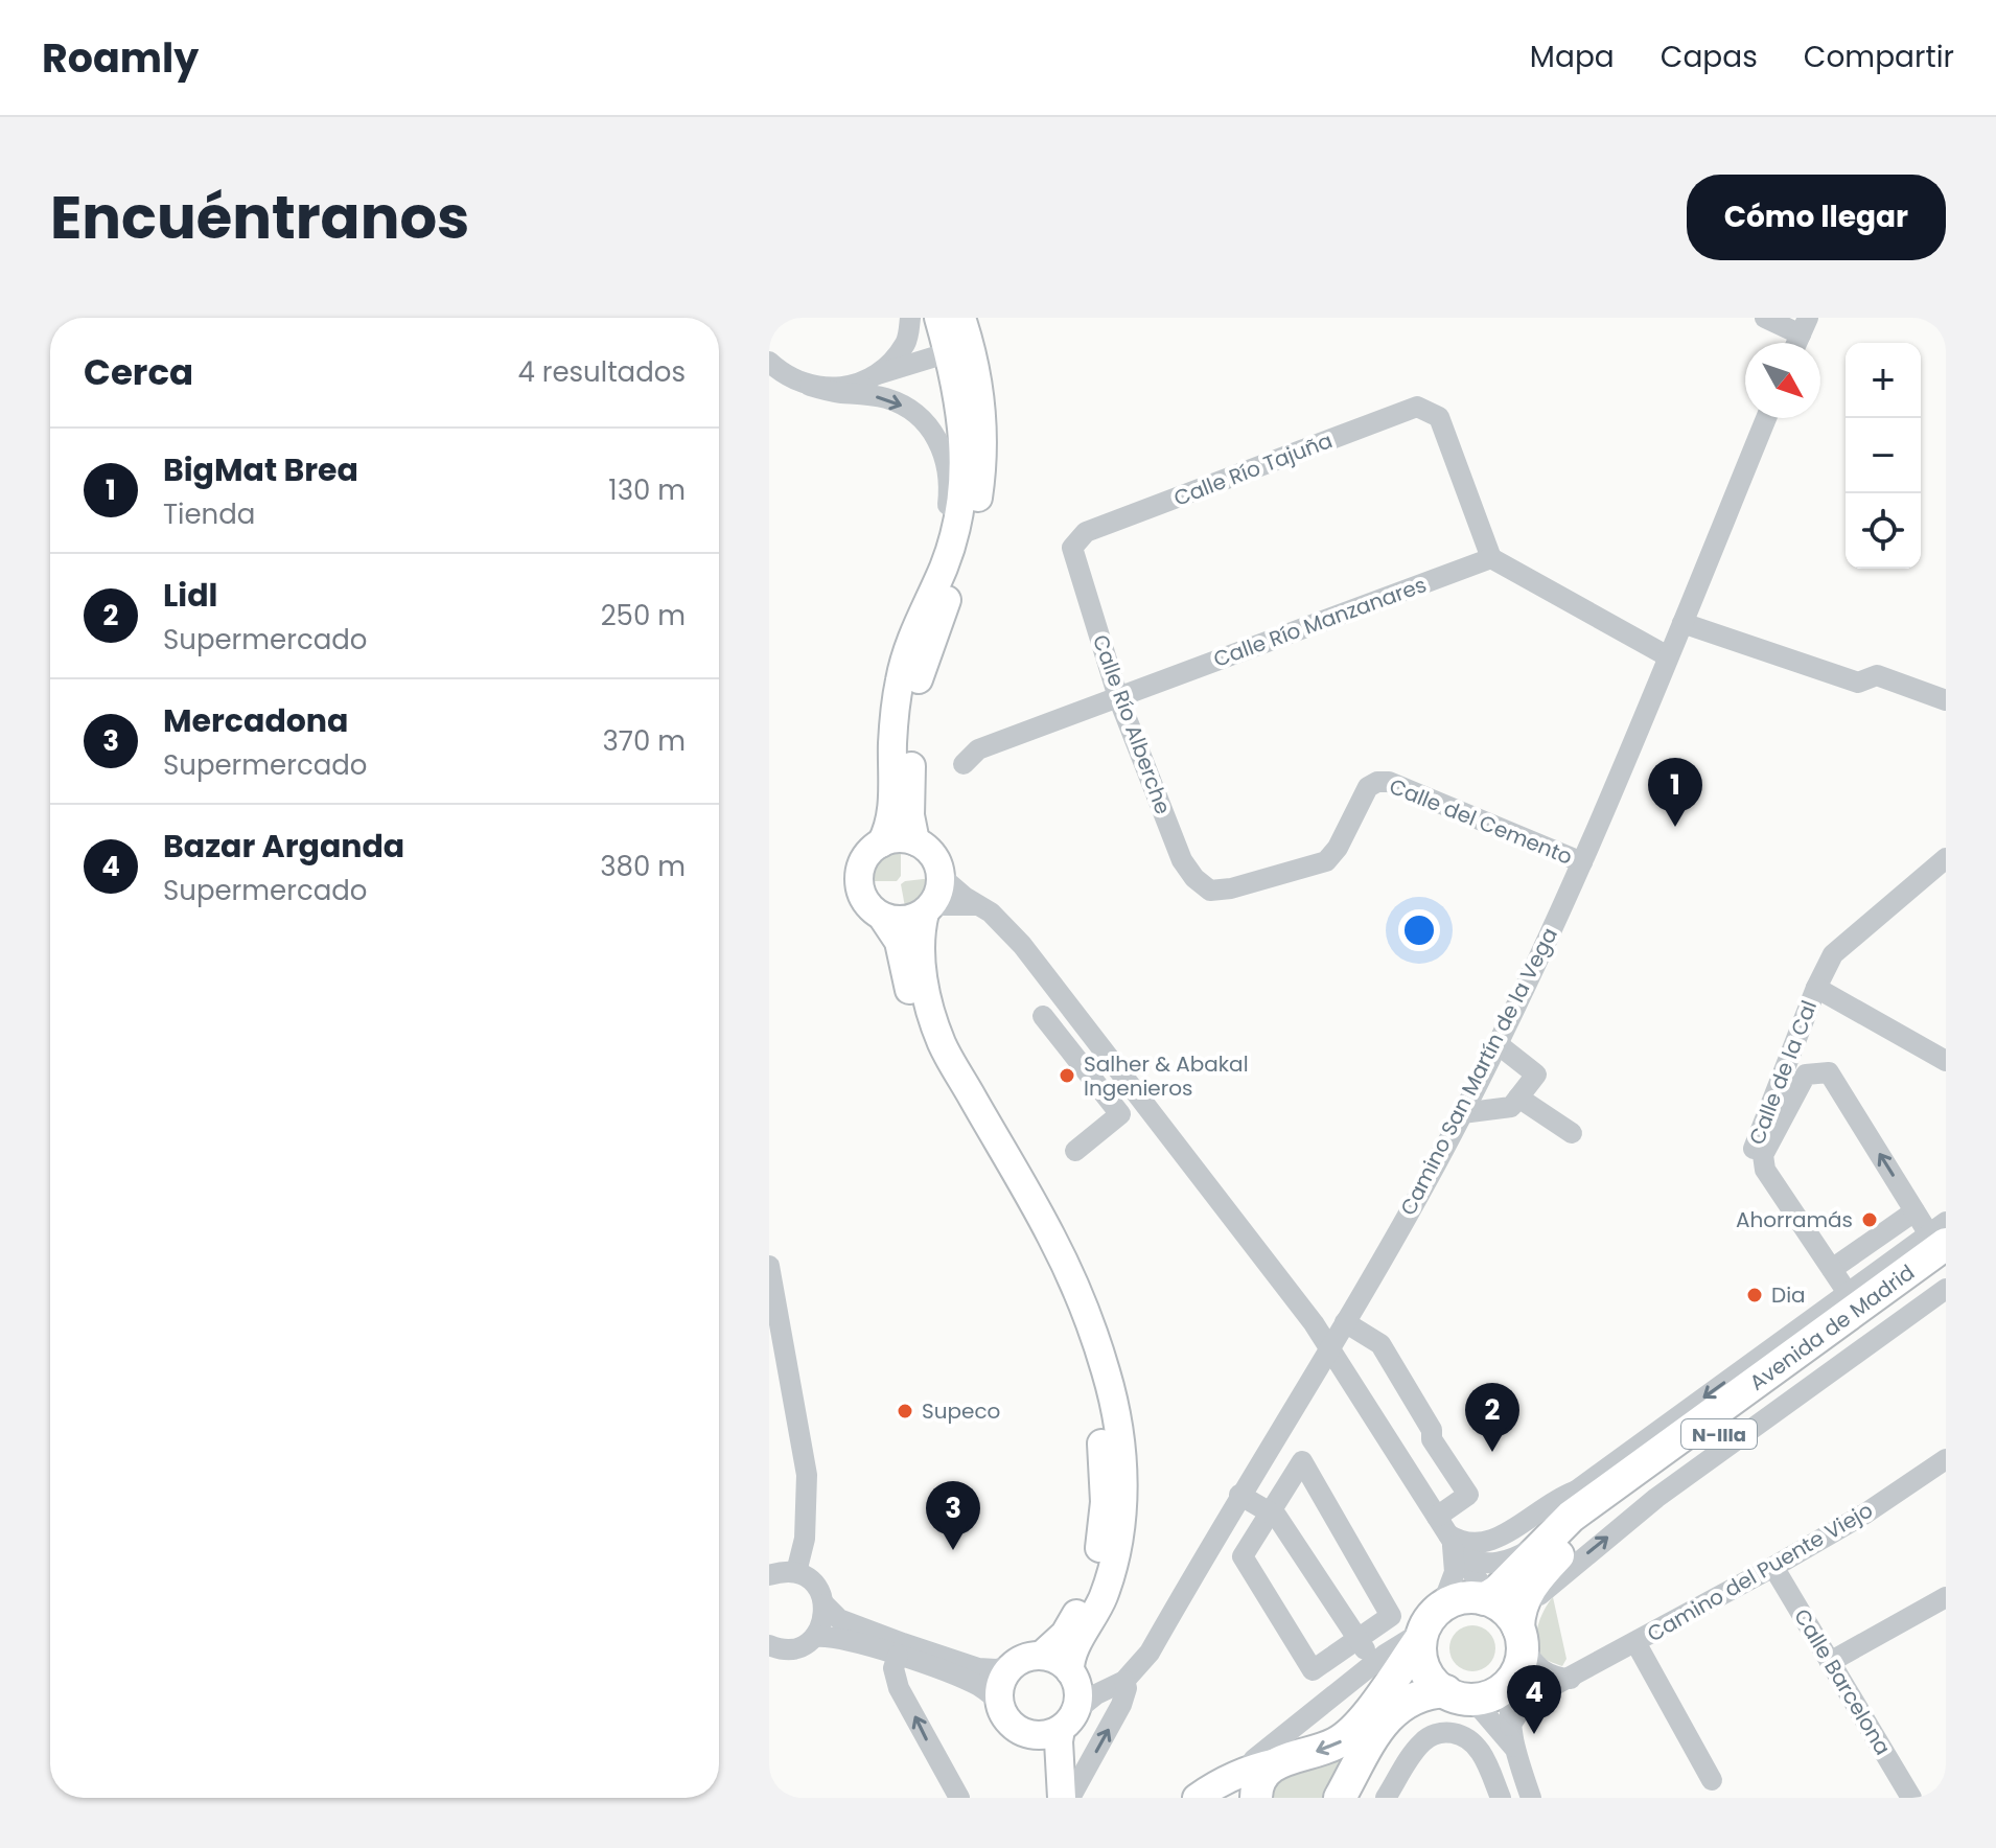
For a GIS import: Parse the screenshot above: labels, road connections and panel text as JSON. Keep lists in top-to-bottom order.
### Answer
{
  "streets": {
    "highway": ["Avenida de Madrid", "N-IIIa"],
    "street": [
      "Calle Río Tajuña",
      "Calle Río Manzanares",
      "Calle Río Alberche",
      "Calle del Cemento",
      "Camino San Martín de la Vega",
      "Calle de la Cal",
      "Camino del Puente Viejo",
      "Calle Barcelona"
    ]
  },
  "crossings": [
    ["Calle Río Tajuña", "Calle Río Manzanares"],
    ["Calle Río Tajuña", "Calle Río Alberche"],
    ["Calle Río Manzanares", "Calle Río Alberche"],
    ["Calle Río Alberche", "Calle del Cemento"],
    ["Calle del Cemento", "Camino San Martín de la Vega"],
    ["Avenida de Madrid", "N-IIIa"],
    ["Camino del Puente Viejo", "Calle Barcelona"]
  ],
  "places": [
    "Salher & Abakal Ingenieros",
    "Ahorramás",
    "Dia",
    "Supeco"
  ],
  "north": "bottom right",
  "page": {
    "header": "Roamly",
    "nav": ["Mapa", "Capas", "Compartir"],
    "title": "Encuéntranos",
    "buttons": "Cómo llegar",
    "heading": ["Cerca", "4 resultados"],
    "map_buttons": ["+", "−"],
    "list": [
      {
        "mark": "1",
        "name": "BigMat Brea",
        "note": "Tienda",
        "value": "130 m"
      },
      {
        "mark": "2",
        "name": "Lidl",
        "note": "Supermercado",
        "value": "250 m"
      },
      {
        "mark": "3",
        "name": "Mercadona",
        "note": "Supermercado",
        "value": "370 m"
      },
      {
        "mark": "4",
        "name": "Bazar Arganda",
        "note": "Supermercado",
        "value": "380 m"
      }
    ],
    "pins": [
      "1",
      "2",
      "3",
      "4"
    ]
  }
}
